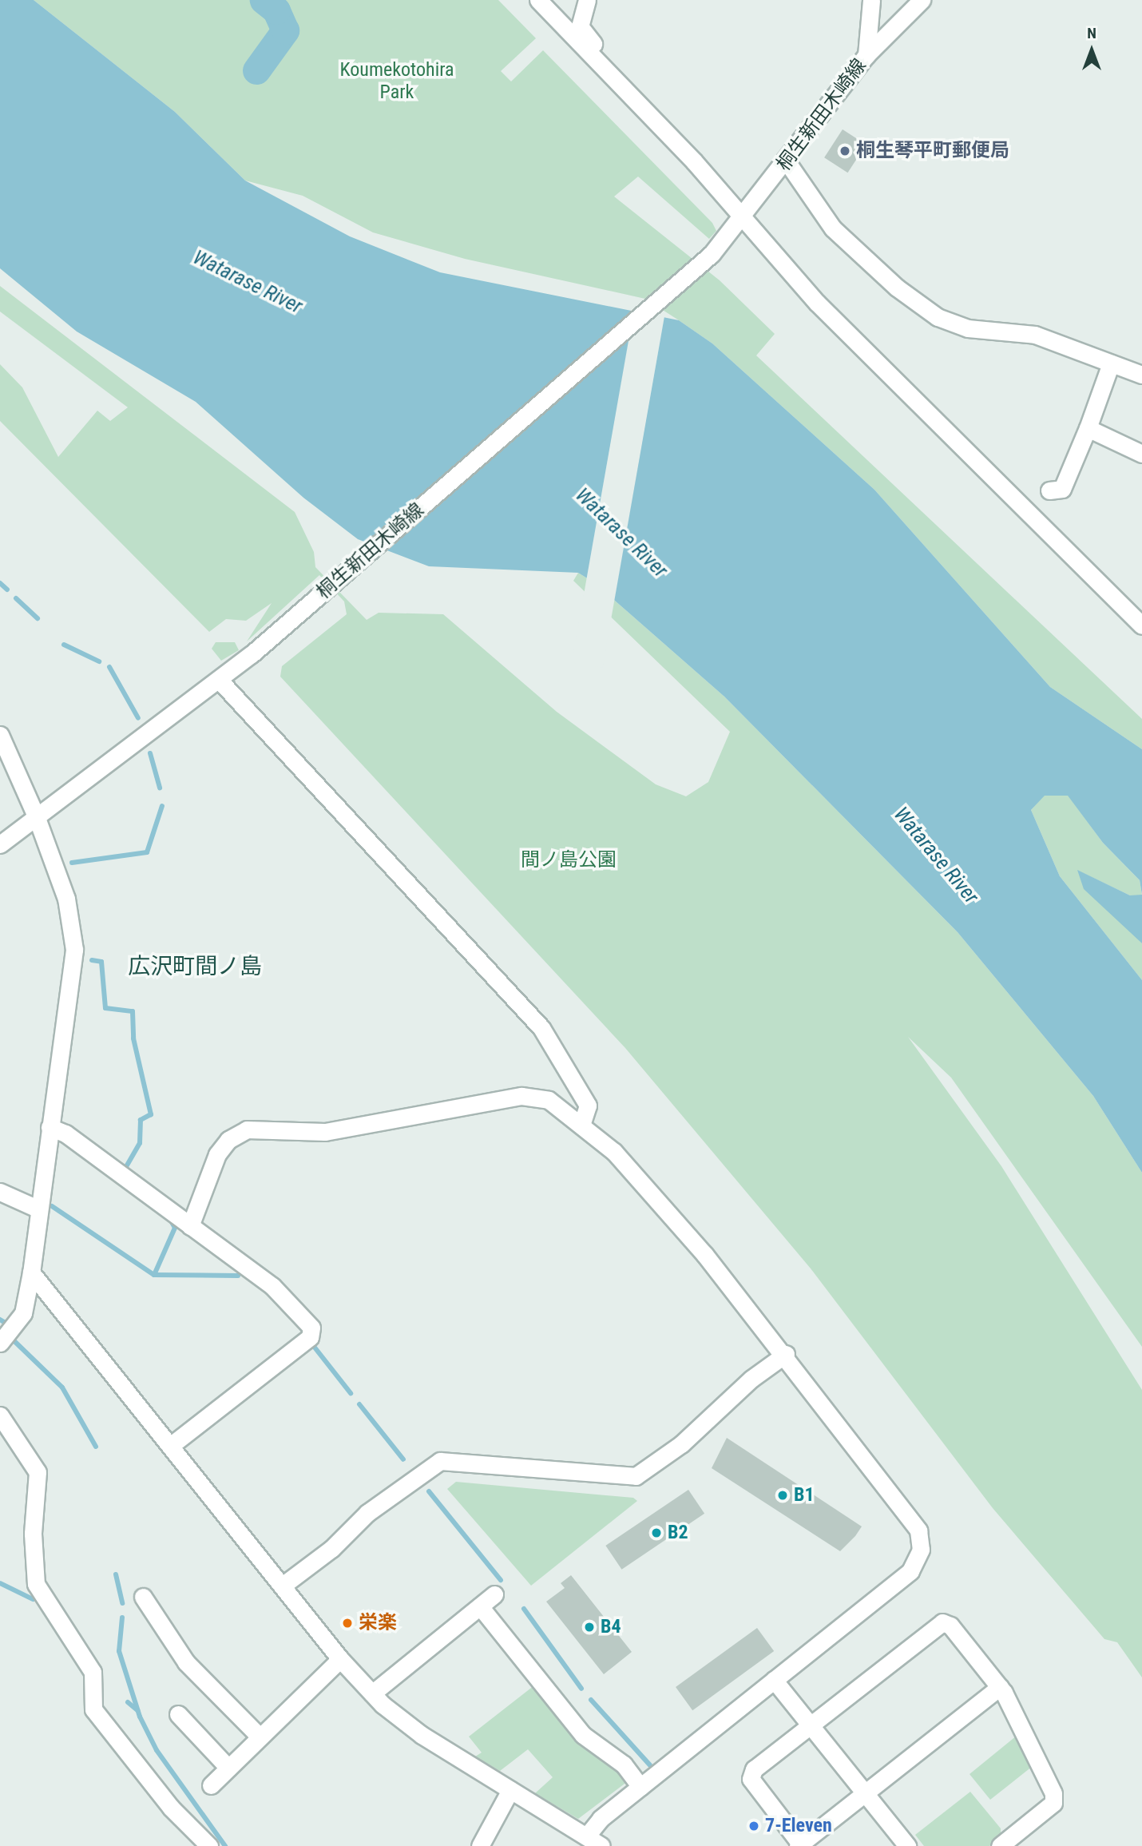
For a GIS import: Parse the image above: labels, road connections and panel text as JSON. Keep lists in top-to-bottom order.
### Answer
{
  "streets": {
    "street": ["桐生新田木崎線"]
  },
  "districts": ["広沢町間ノ島"],
  "water": ["Watarase River"],
  "parks": ["Koumekotohira Park", "間ノ島公園"],
  "places": [
    "桐生琴平町郵便局",
    "B1",
    "B2",
    "栄楽",
    "B4",
    "7-Eleven"
  ],
  "north": "top"
}
